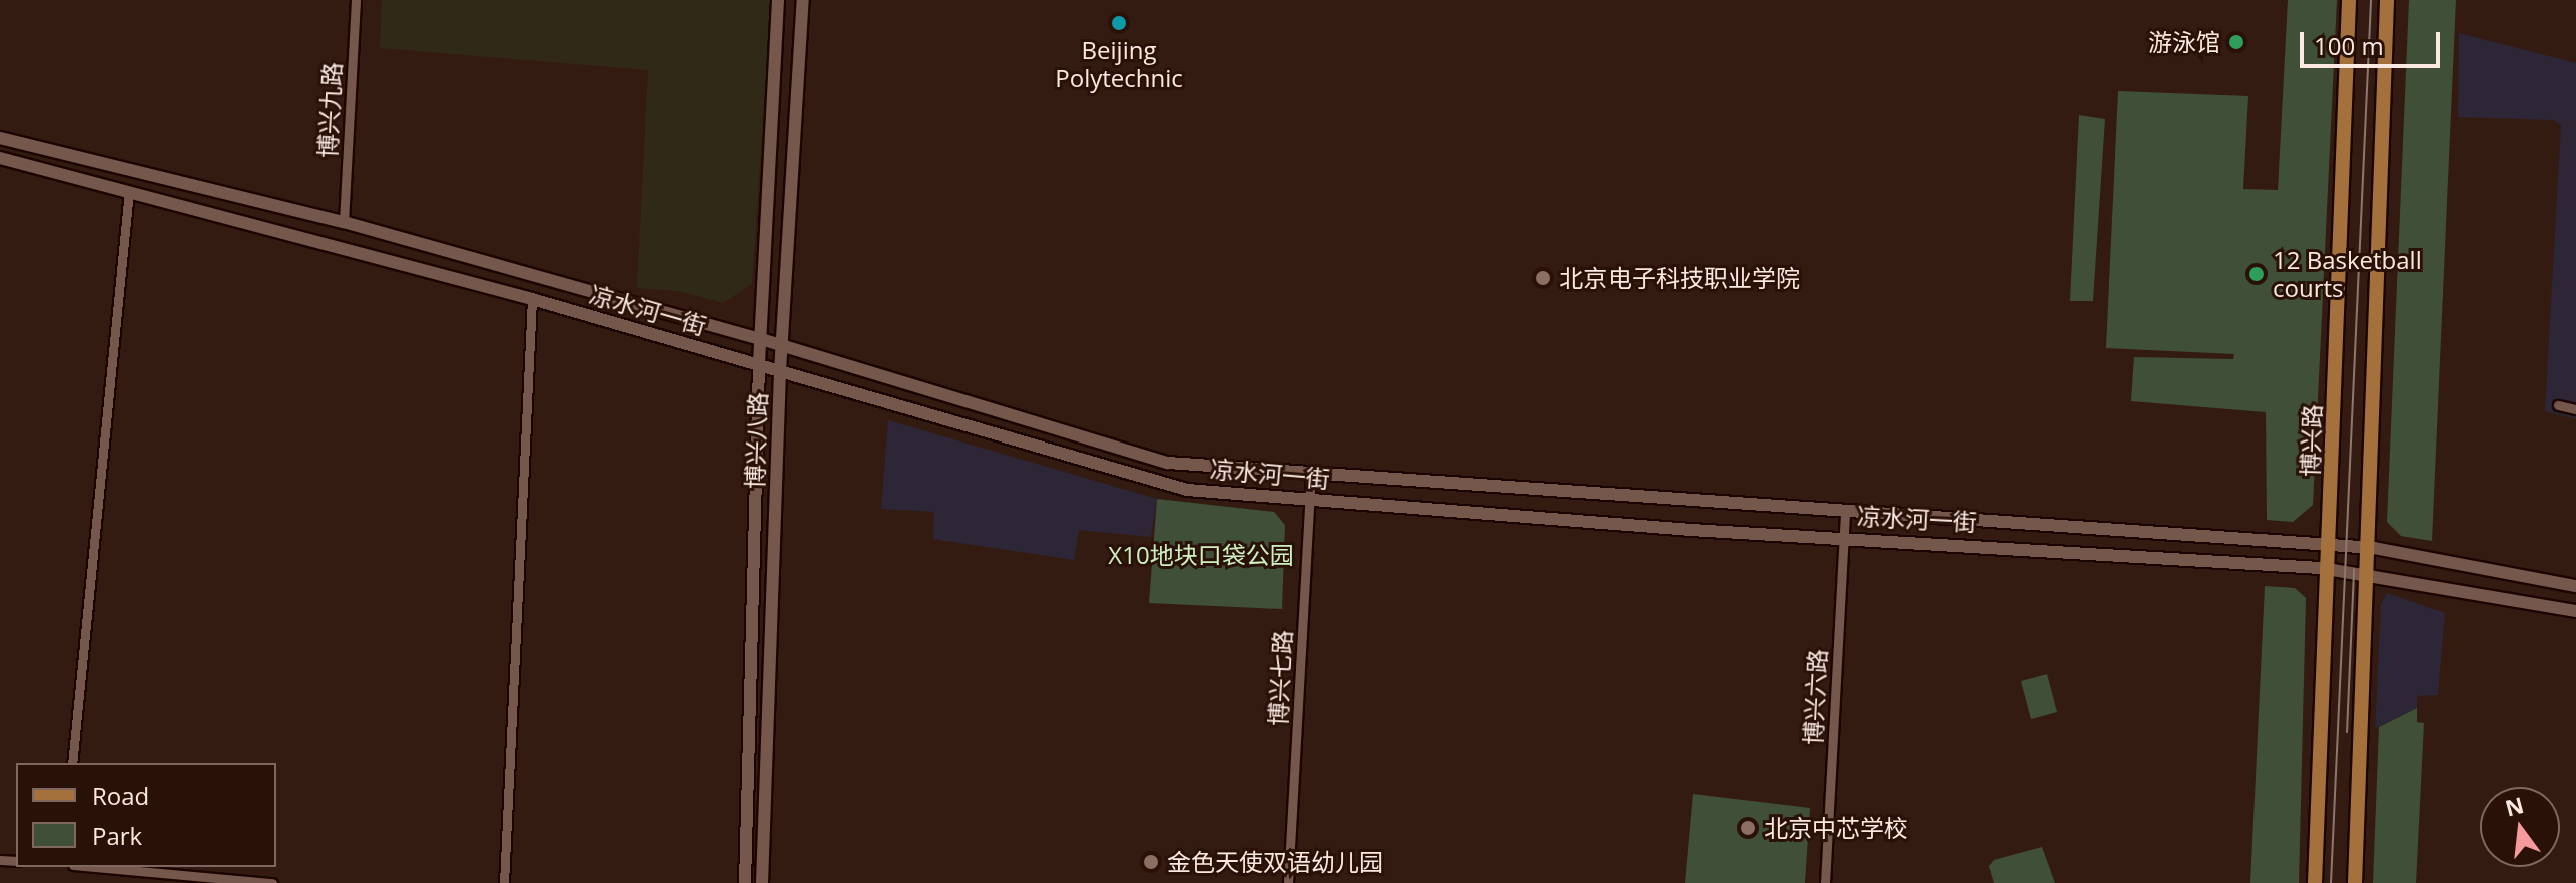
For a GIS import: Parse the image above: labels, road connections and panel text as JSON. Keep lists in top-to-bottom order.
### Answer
{
  "streets": {
    "main road": ["凉水河一街", "博兴八路", "博兴路"],
    "street": ["博兴九路", "博兴七路", "博兴六路"]
  },
  "crossings": [
    ["博兴九路", "凉水河一街"],
    ["凉水河一街", "博兴八路"],
    ["凉水河一街", "博兴路"],
    ["凉水河一街", "博兴七路"],
    ["凉水河一街", "博兴六路"]
  ],
  "parks": ["X10地块口袋公园"],
  "places": [
    "Beijing Polytechnic",
    "游泳馆",
    "12 Basketball courts",
    "北京电子科技职业学院",
    "北京中芯学校",
    "金色天使双语幼儿园"
  ],
  "legend": ["Road", "Park"],
  "scale_bar": "100 m",
  "north": "top"
}
